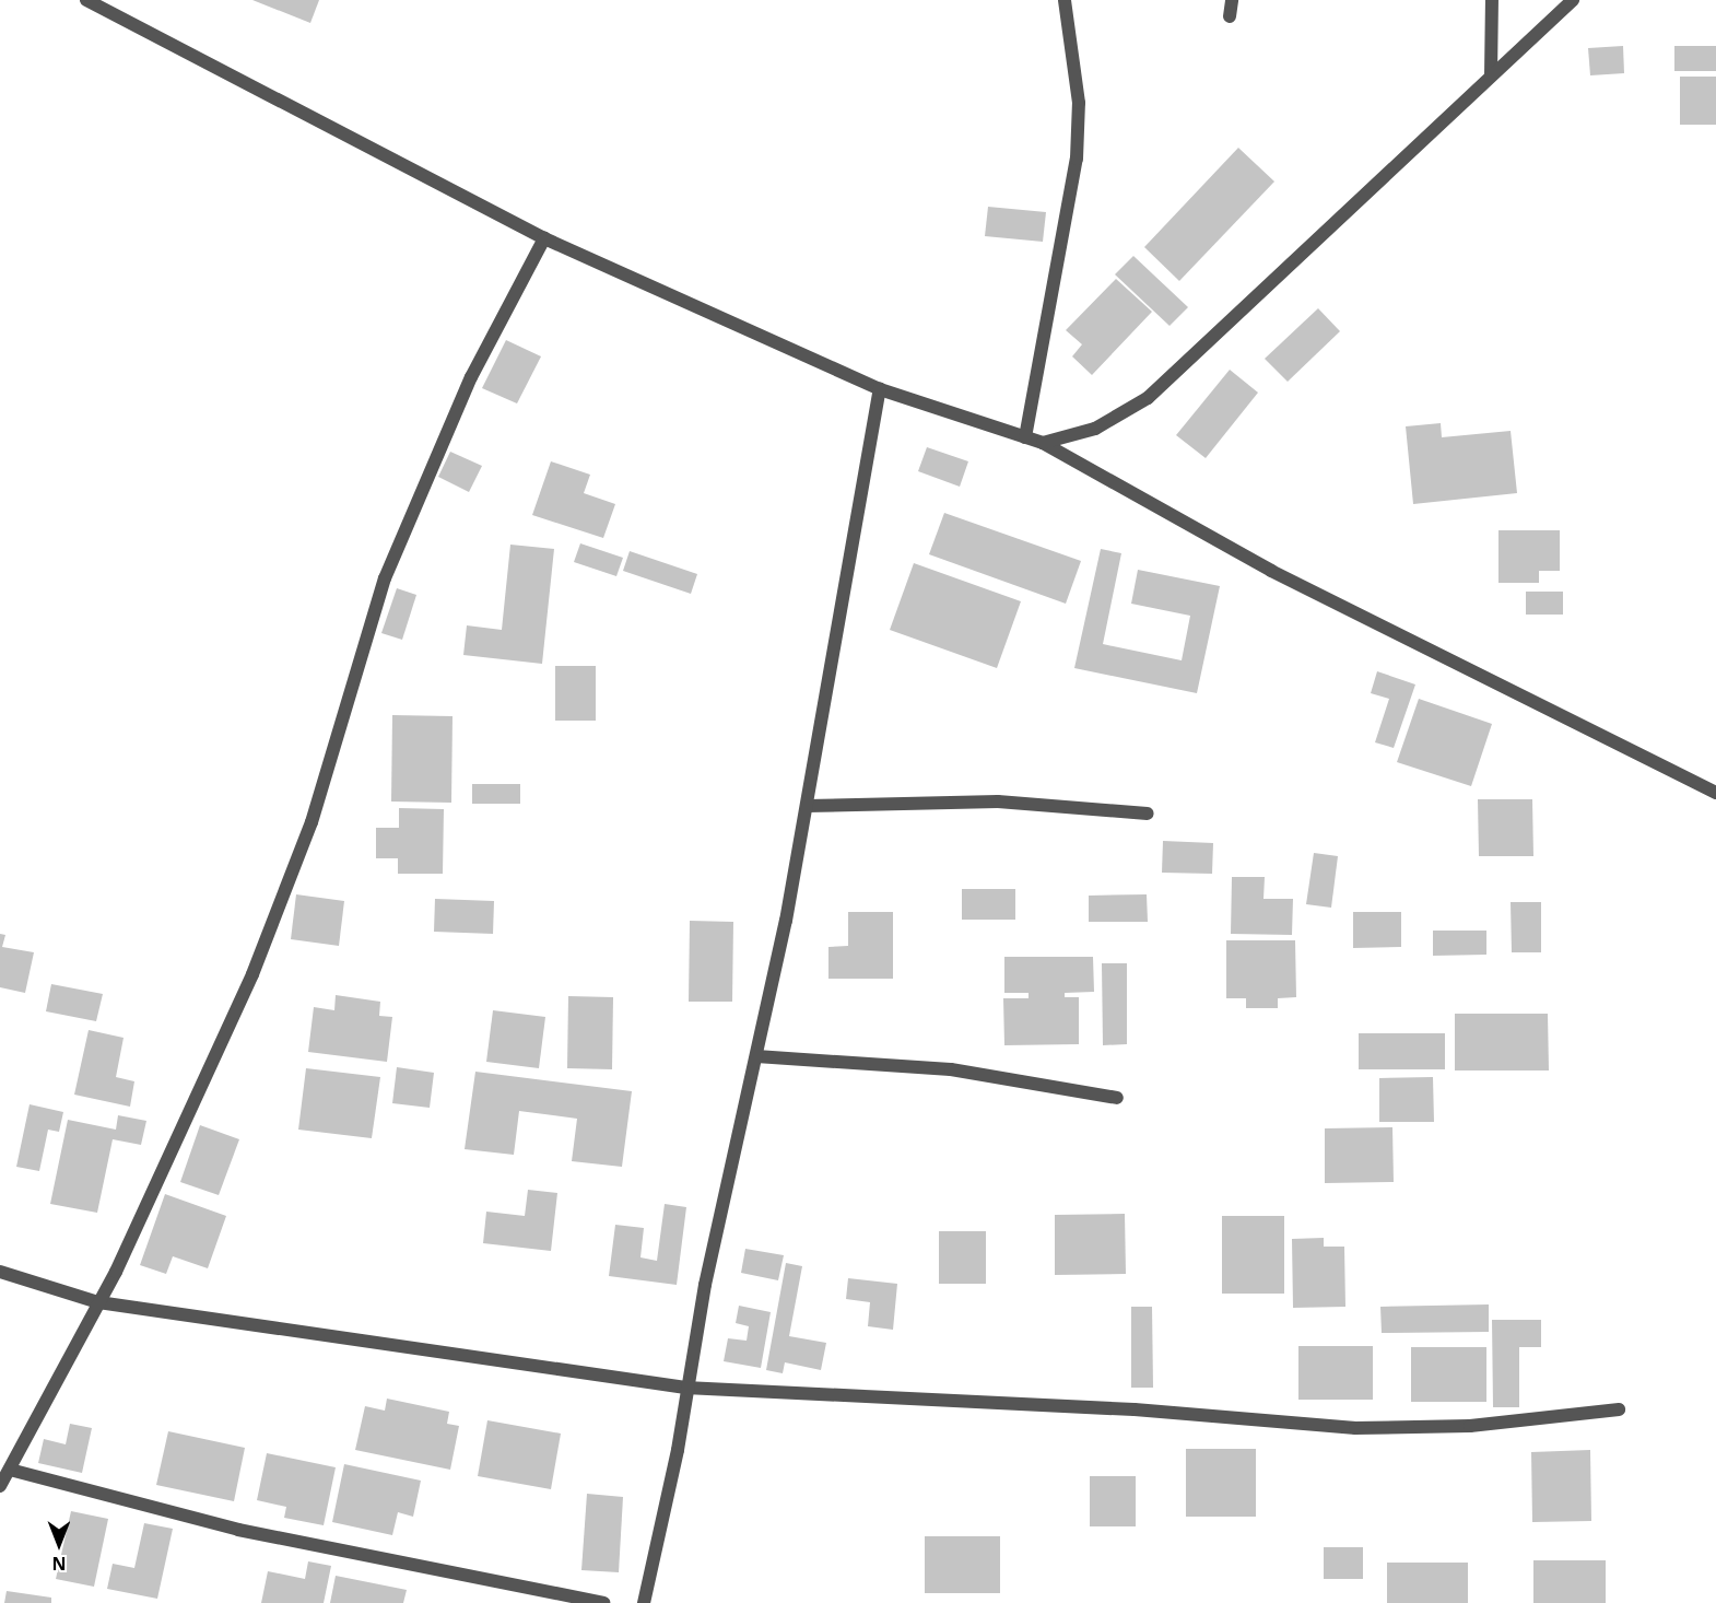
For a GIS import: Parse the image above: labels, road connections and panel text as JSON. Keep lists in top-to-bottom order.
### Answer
{
  "north": "bottom"
}
